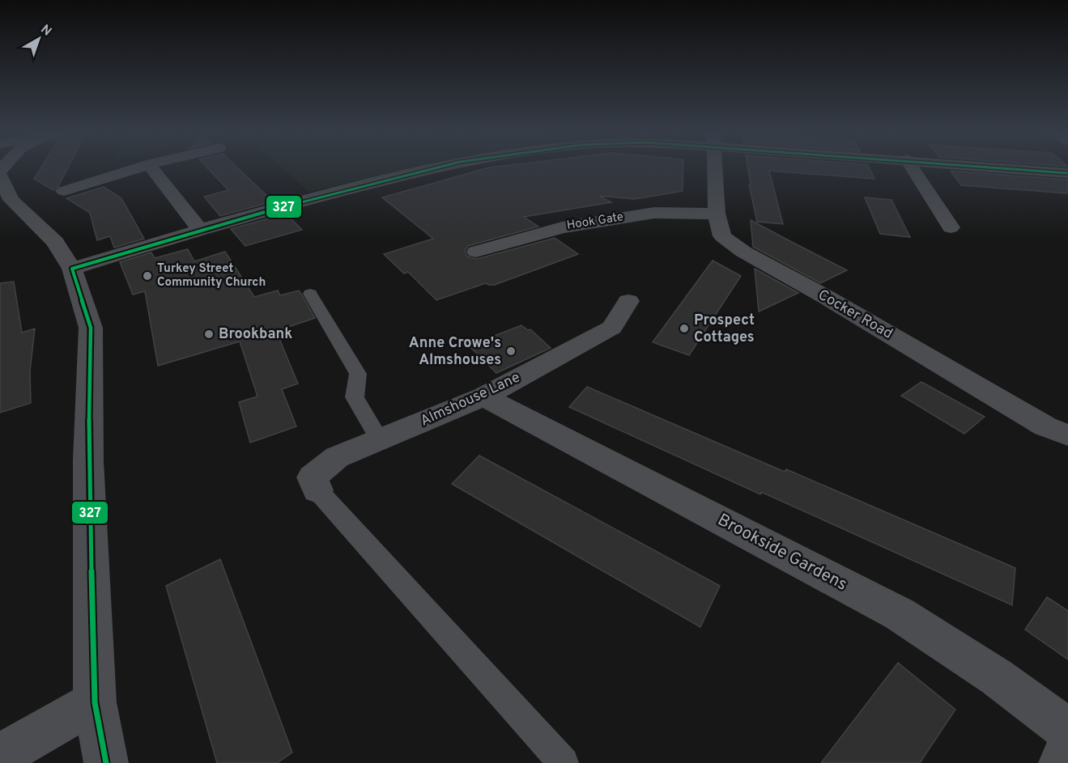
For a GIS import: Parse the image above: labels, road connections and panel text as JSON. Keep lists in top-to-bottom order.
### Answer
{
  "streets": {
    "street": [
      "Hook Gate",
      "Cocker Road",
      "Almshouse Lane",
      "Brookside Gardens"
    ]
  },
  "crossings": [
    ["Hook Gate", "Cocker Road"],
    ["Almshouse Lane", "Brookside Gardens"]
  ],
  "places": [
    "Turkey Street Community Church",
    "Prospect Cottages",
    "Brookbank",
    "Anne Crowe's Almshouses"
  ],
  "lines": ["transit line 327"],
  "north": "top right"
}
